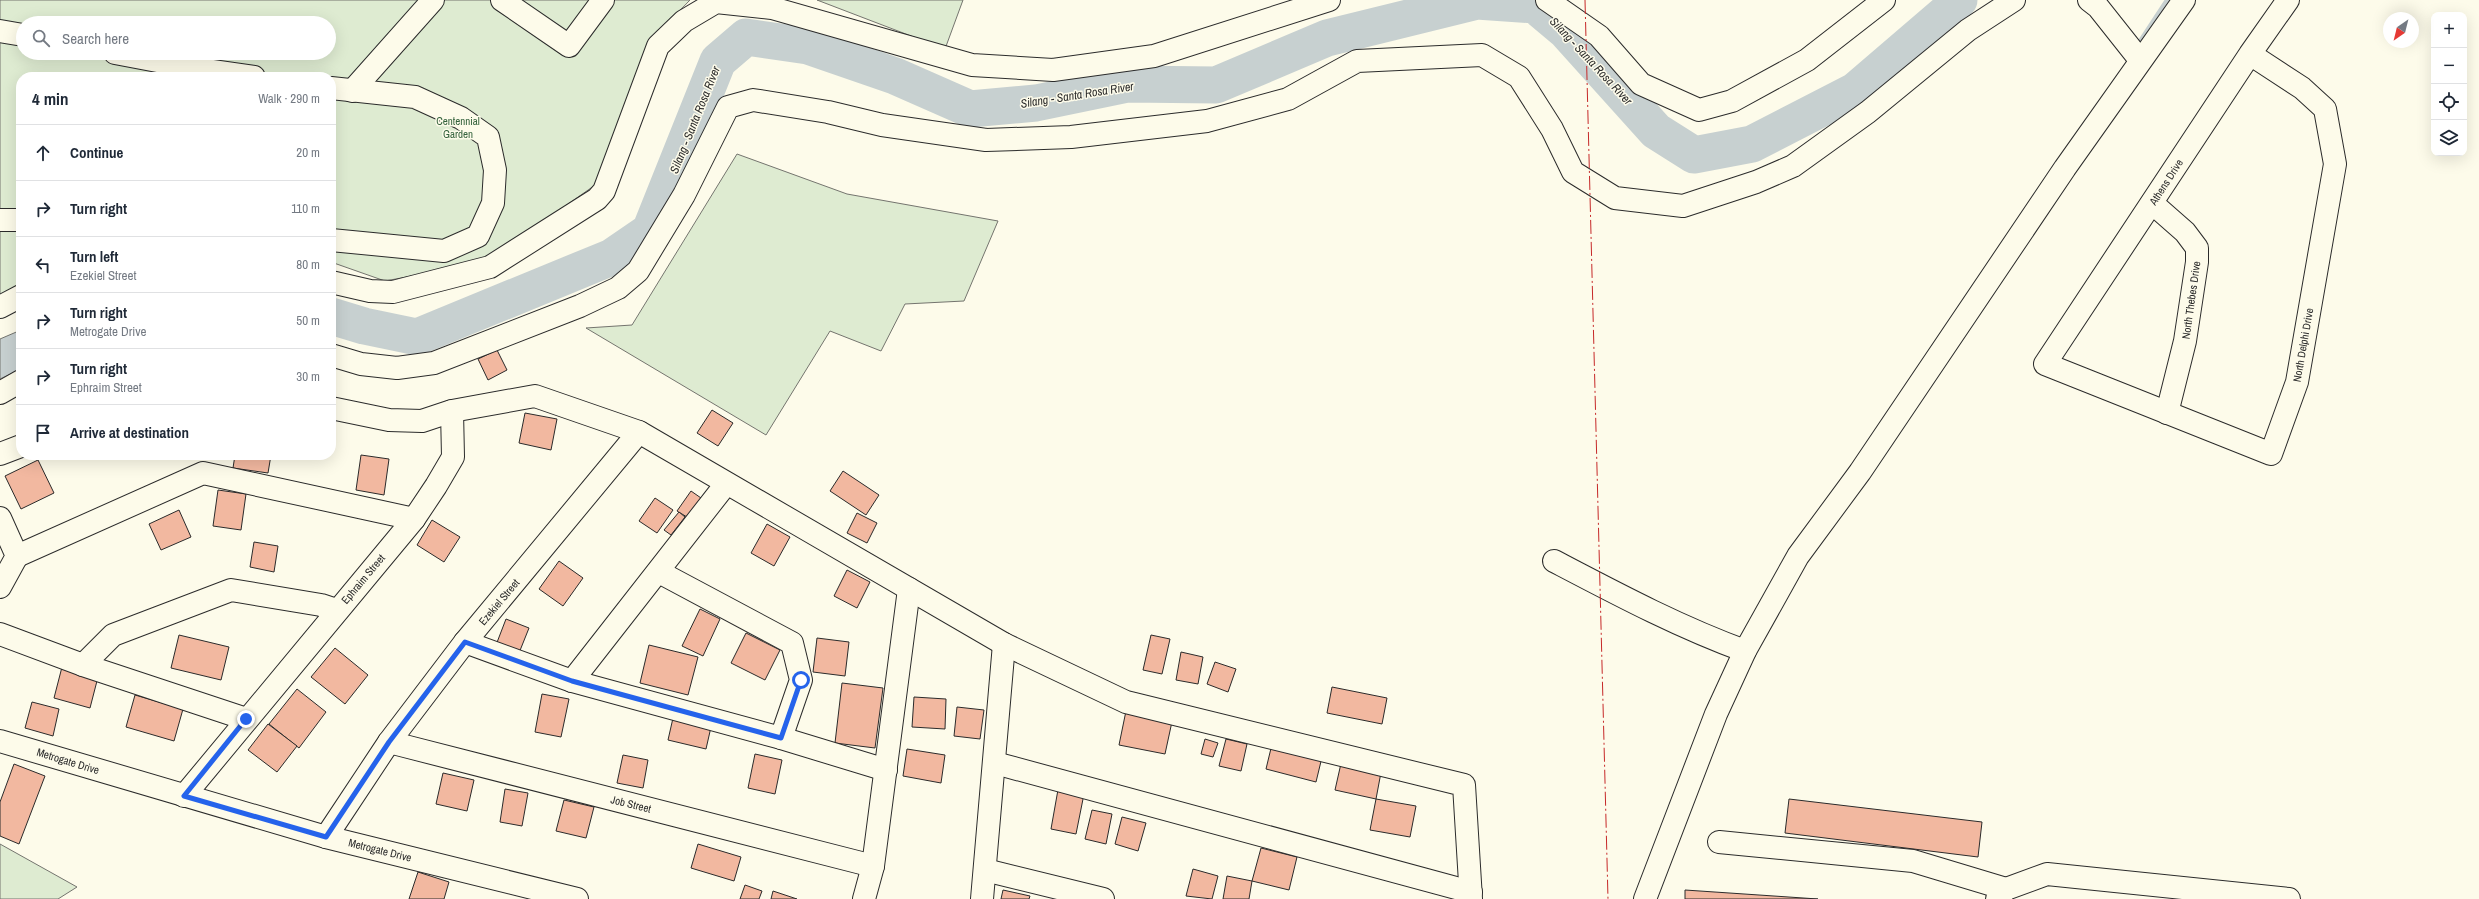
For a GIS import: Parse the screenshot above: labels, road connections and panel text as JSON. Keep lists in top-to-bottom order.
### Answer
{
  "streets": {
    "street": [
      "Athens Drive",
      "North Thebes Drive",
      "North Delphi Drive",
      "Ephraim Street",
      "Ezekiel Street",
      "Metrogate Drive",
      "Job Street"
    ]
  },
  "crossings": [
    ["Athens Drive", "North Thebes Drive"],
    ["Athens Drive", "North Delphi Drive"],
    ["North Thebes Drive", "North Delphi Drive"],
    ["Ephraim Street", "Metrogate Drive"],
    ["Ezekiel Street", "Metrogate Drive"],
    ["Ezekiel Street", "Job Street"]
  ],
  "water": ["Silang - Santa Rosa River"],
  "parks": ["Centennial Garden"],
  "north": "bottom left",
  "page": {
    "map_buttons": ["+", "−"],
    "search": "Search here",
    "heading": ["4 min", "Walk · 290 m"],
    "list": [
      ["Continue", "20 m"],
      ["Turn right", "110 m"],
      ["Turn left", "Ezekiel Street", "80 m"],
      ["Turn right", "Metrogate Drive", "50 m"],
      ["Turn right", "Ephraim Street", "30 m"],
      "Arrive at destination"
    ]
  }
}
